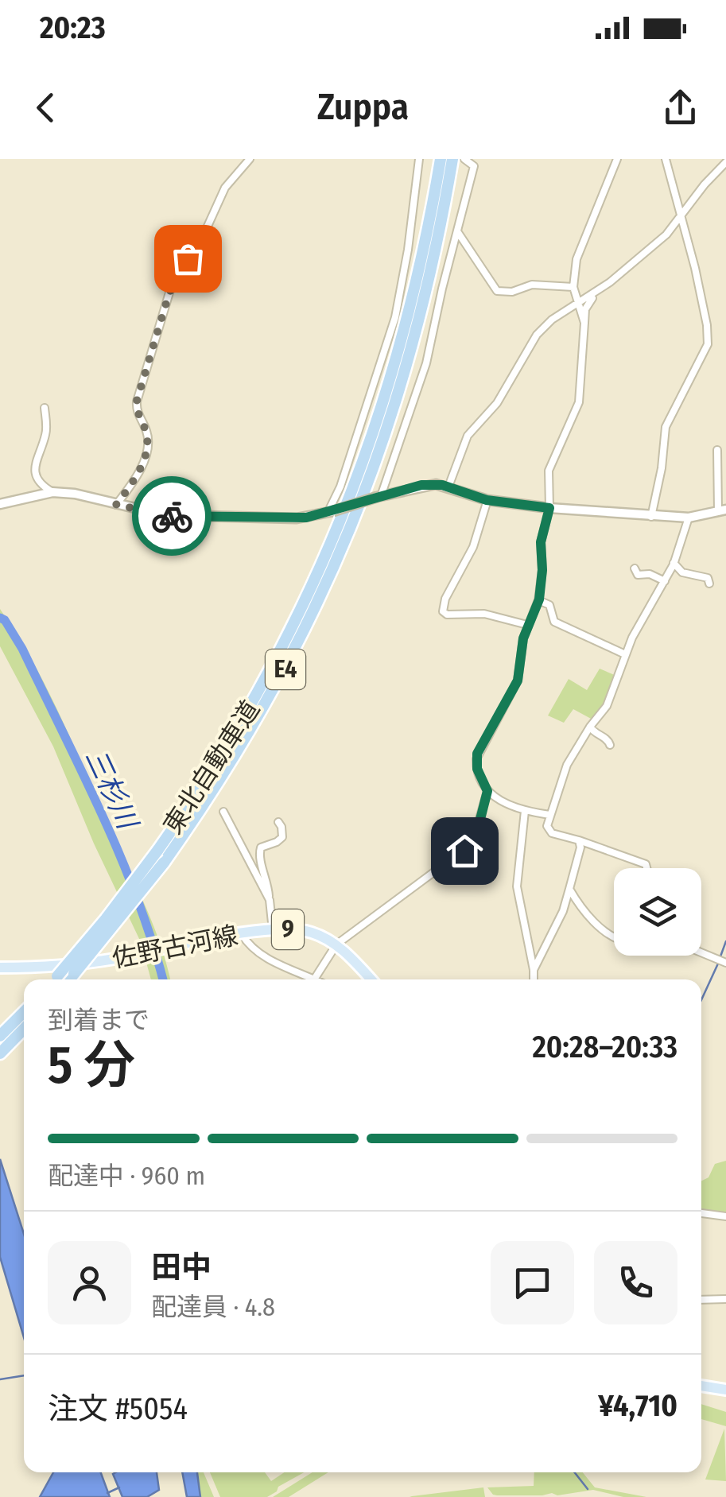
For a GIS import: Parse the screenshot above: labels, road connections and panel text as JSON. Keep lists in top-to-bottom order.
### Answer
{
  "streets": {
    "highway": ["E4", "東北自動車道"],
    "main road": ["9", "佐野古河線"]
  },
  "water": ["三杉川"],
  "page": {
    "status": "20:23",
    "header": "Zuppa",
    "heading": ["5 分", "到着まで", "20:28–20:33"],
    "panel": [
      "田中",
      "配達員 · 4.8",
      "注文 #5054",
      "¥4,710"
    ],
    "bar": "配達中 · 960 m"
  }
}
